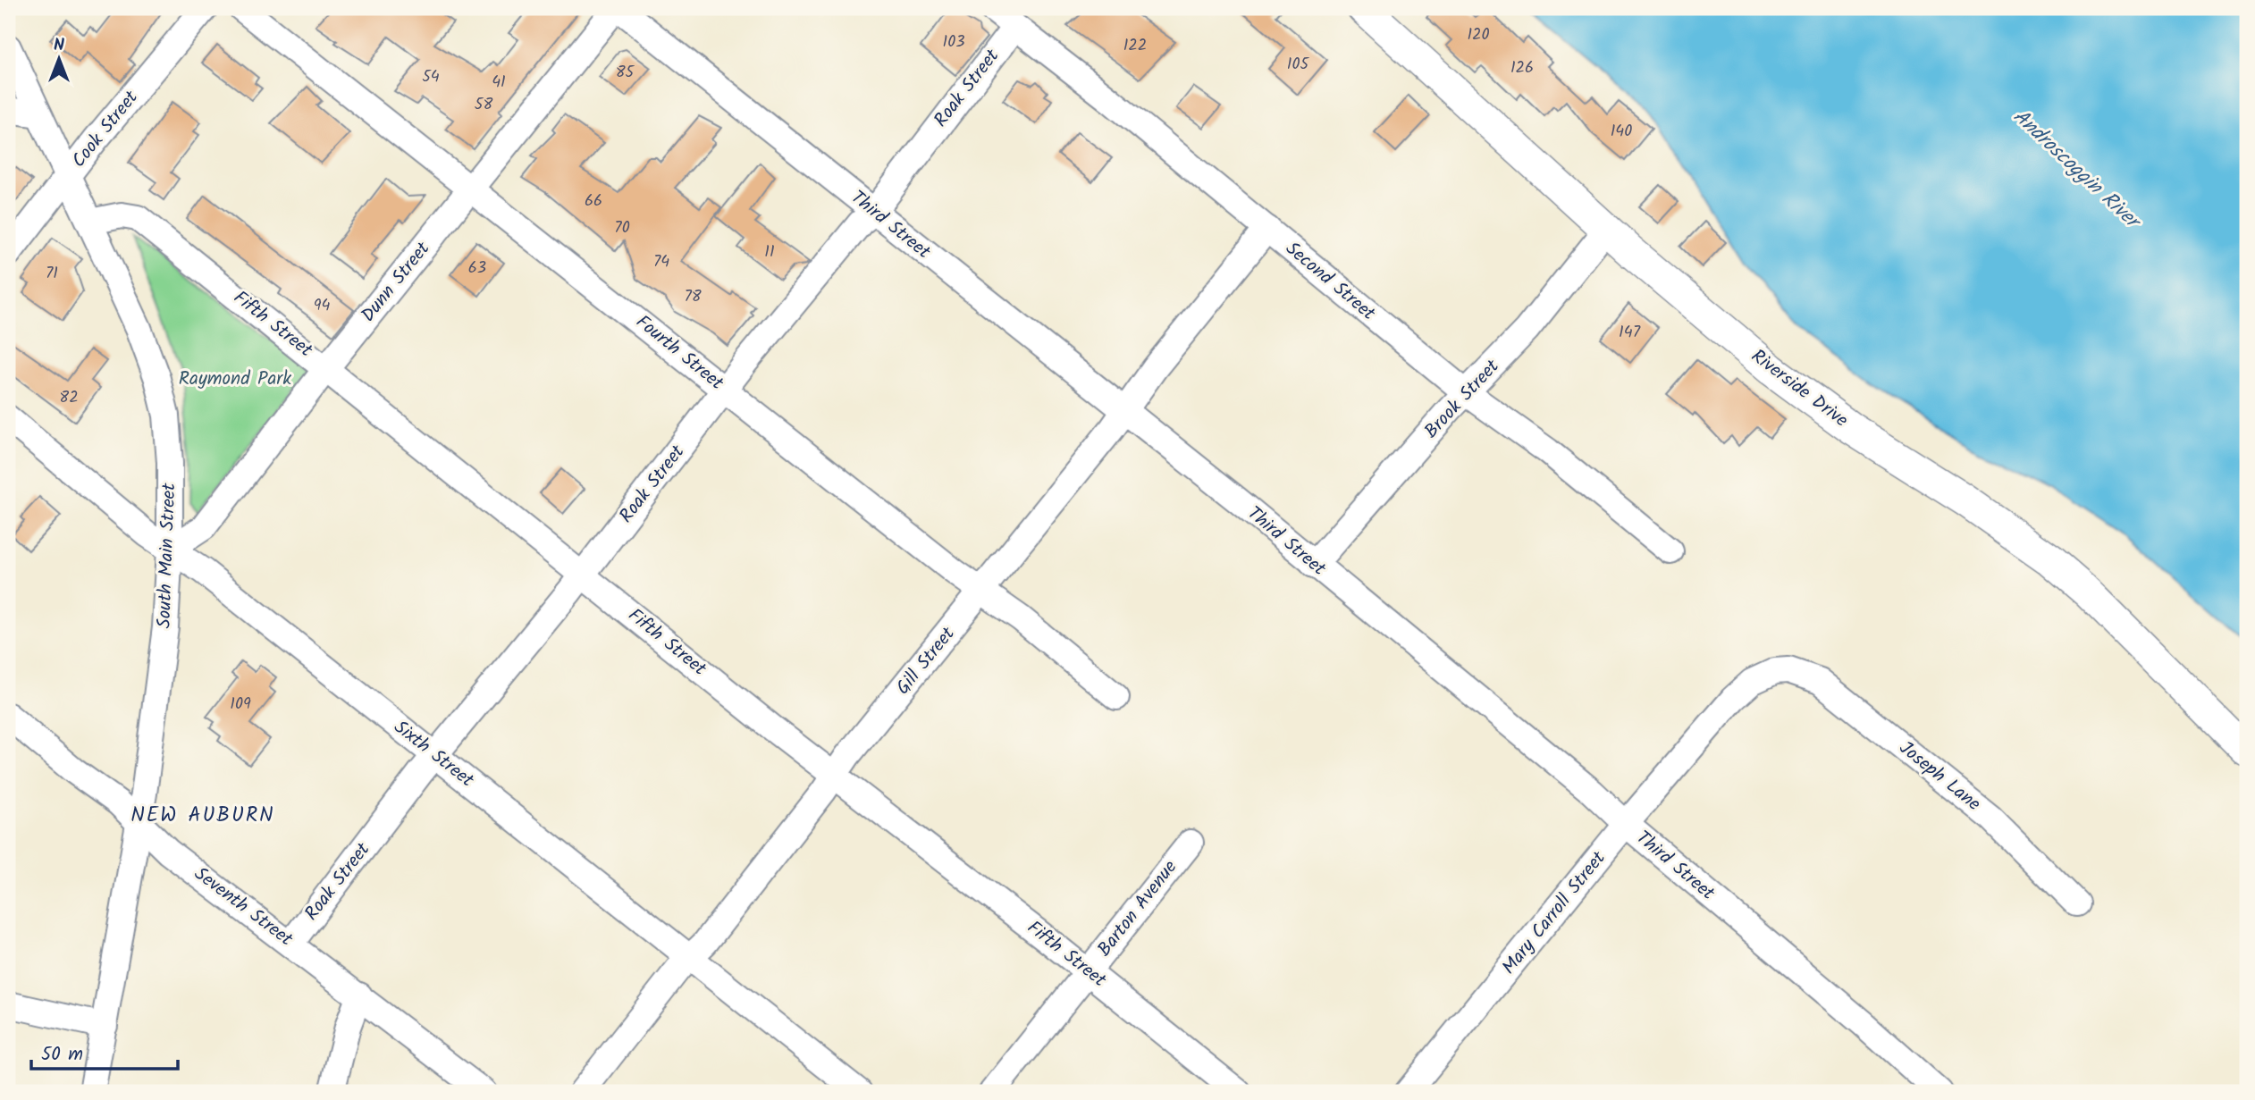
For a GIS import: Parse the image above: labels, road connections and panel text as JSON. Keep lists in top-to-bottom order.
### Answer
{
  "streets": {
    "main road": ["Riverside Drive"],
    "street": [
      "Roak Street",
      "Cook Street",
      "Third Street",
      "Second Street",
      "Dunn Street",
      "Fifth Street",
      "Fourth Street",
      "Brook Street",
      "South Main Street",
      "Gill Street",
      "Sixth Street",
      "Joseph Lane",
      "Seventh Street",
      "Barton Avenue",
      "Mary Carroll Street"
    ]
  },
  "crossings": [
    ["Roak Street", "Third Street"],
    ["Roak Street", "Second Street"],
    ["Roak Street", "Fifth Street"],
    ["Roak Street", "Fourth Street"],
    ["Roak Street", "Sixth Street"],
    ["Roak Street", "Seventh Street"],
    ["Cook Street", "South Main Street"],
    ["Third Street", "Dunn Street"],
    ["Third Street", "Brook Street"],
    ["Third Street", "Gill Street"],
    ["Third Street", "Mary Carroll Street"],
    ["Second Street", "Brook Street"],
    ["Second Street", "Gill Street"],
    ["Dunn Street", "Fifth Street"],
    ["Dunn Street", "Fourth Street"],
    ["Dunn Street", "South Main Street"],
    ["Dunn Street", "Sixth Street"],
    ["Fifth Street", "South Main Street"],
    ["Fifth Street", "Gill Street"],
    ["Fifth Street", "Barton Avenue"],
    ["Fourth Street", "Gill Street"],
    ["Riverside Drive", "Brook Street"],
    ["South Main Street", "Sixth Street"],
    ["South Main Street", "Seventh Street"],
    ["Gill Street", "Sixth Street"],
    ["Joseph Lane", "Mary Carroll Street"]
  ],
  "districts": ["NEW AUBURN"],
  "water": ["Androscoggin River"],
  "parks": ["Raymond Park"],
  "house_numbers": [
    "120",
    "103",
    "122",
    "105",
    "126",
    "85",
    "54",
    "41",
    "58",
    "140",
    "66",
    "70",
    "11",
    "74",
    "63",
    "71",
    "78",
    "94",
    "147",
    "82",
    "109"
  ],
  "scale_bar": "50 m",
  "north": "top"
}
